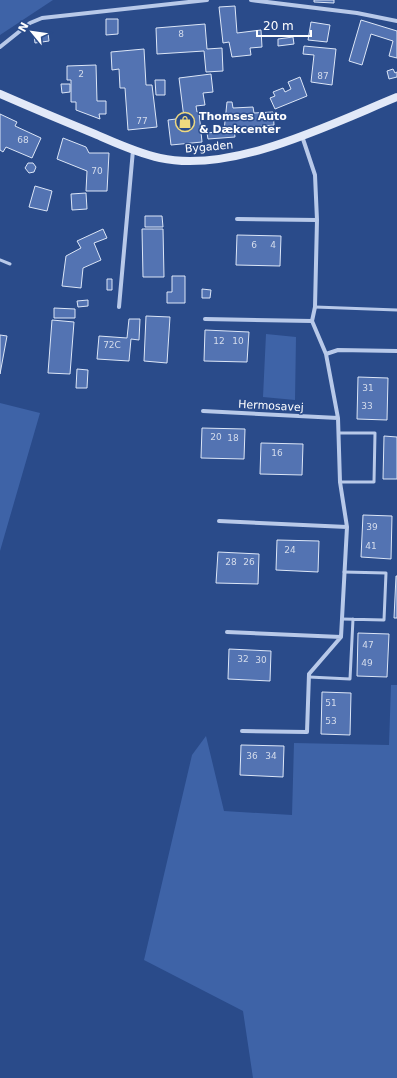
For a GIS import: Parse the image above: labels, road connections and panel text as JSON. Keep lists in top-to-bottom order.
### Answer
{
  "streets": {
    "street": ["Bygaden", "Hermosavej"]
  },
  "places": {
    "shop": ["Thomses Auto & Dækcenter"]
  },
  "house_numbers": [
    "8",
    "2",
    "87",
    "77",
    "68",
    "70",
    "6",
    "4",
    "12",
    "10",
    "72C",
    "31",
    "33",
    "20",
    "18",
    "16",
    "39",
    "41",
    "24",
    "28",
    "26",
    "47",
    "32",
    "30",
    "49",
    "51",
    "53",
    "36",
    "34"
  ],
  "scale_bar": "20 m",
  "north": "top left"
}
